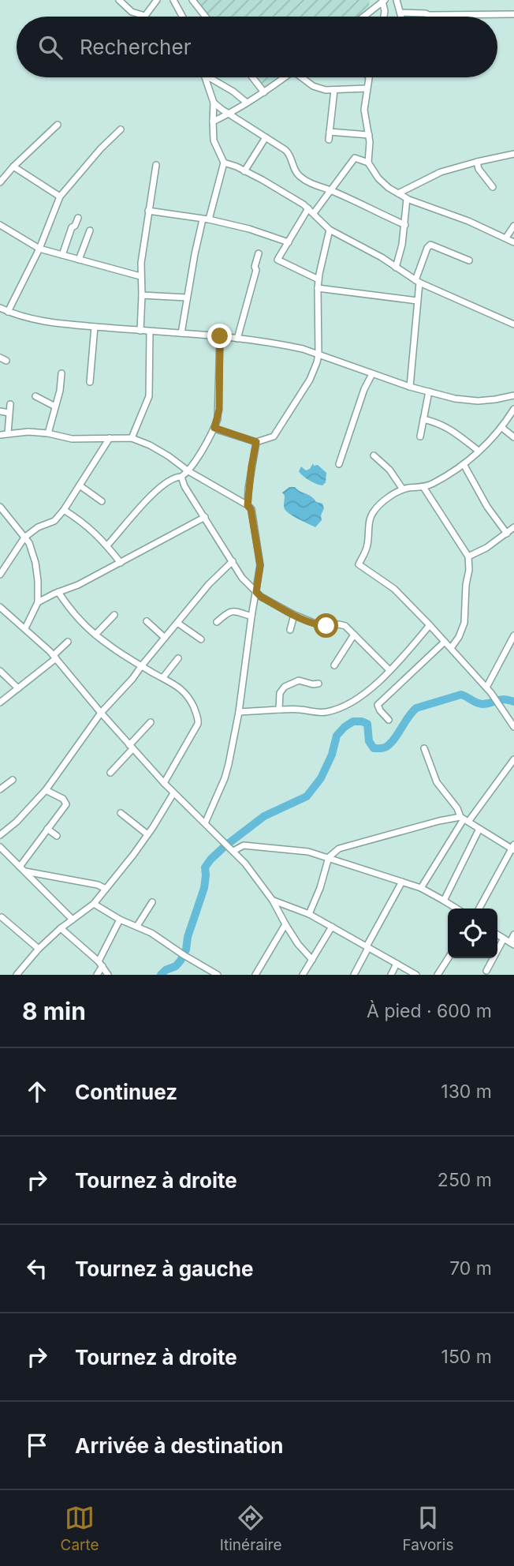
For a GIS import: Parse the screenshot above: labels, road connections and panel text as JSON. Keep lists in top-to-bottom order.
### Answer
{
  "page": {
    "search": "Rechercher",
    "heading": ["8 min", "À pied · 600 m"],
    "list": [
      ["Continuez", "130 m"],
      ["Tournez à droite", "250 m"],
      ["Tournez à gauche", "70 m"],
      ["Tournez à droite", "150 m"],
      "Arrivée à destination"
    ],
    "nav": ["Carte", "Itinéraire", "Favoris"]
  }
}
